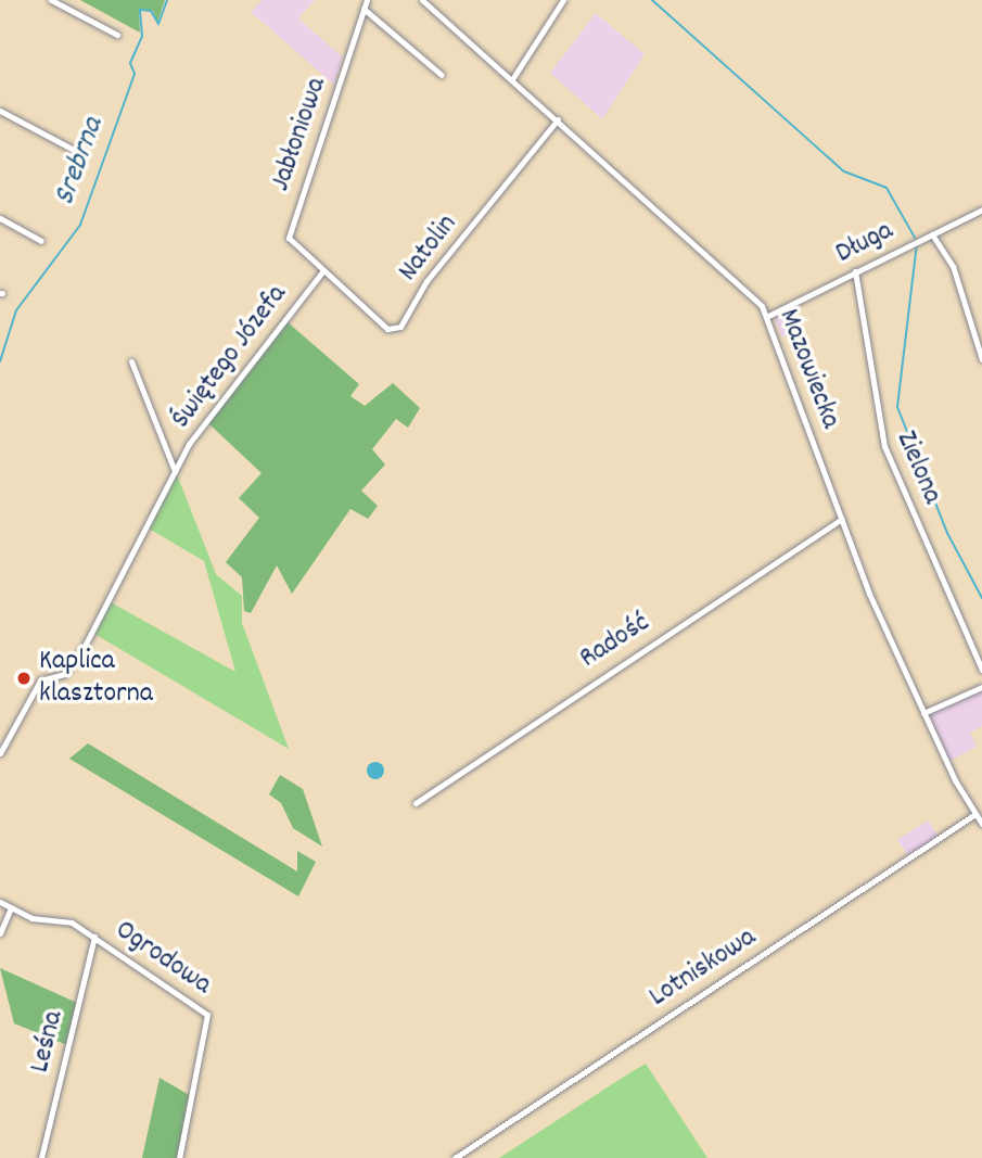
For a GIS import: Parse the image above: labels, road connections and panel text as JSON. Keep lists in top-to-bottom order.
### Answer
{
  "streets": {
    "street": [
      "Jabłoniowa",
      "Długa",
      "Natolin",
      "Świętego Józefa",
      "Mazowiecka",
      "Zielona",
      "Radość",
      "Ogrodowa",
      "Lotniskowa",
      "Leśna"
    ]
  },
  "crossings": [
    ["Jabłoniowa", "Natolin"],
    ["Jabłoniowa", "Świętego Józefa"],
    ["Długa", "Mazowiecka"],
    ["Długa", "Zielona"],
    ["Natolin", "Świętego Józefa"],
    ["Natolin", "Mazowiecka"],
    ["Mazowiecka", "Radość"],
    ["Mazowiecka", "Lotniskowa"],
    ["Ogrodowa", "Leśna"]
  ],
  "water": ["Srebrna"],
  "places": ["Kaplica klasztorna"]
}
